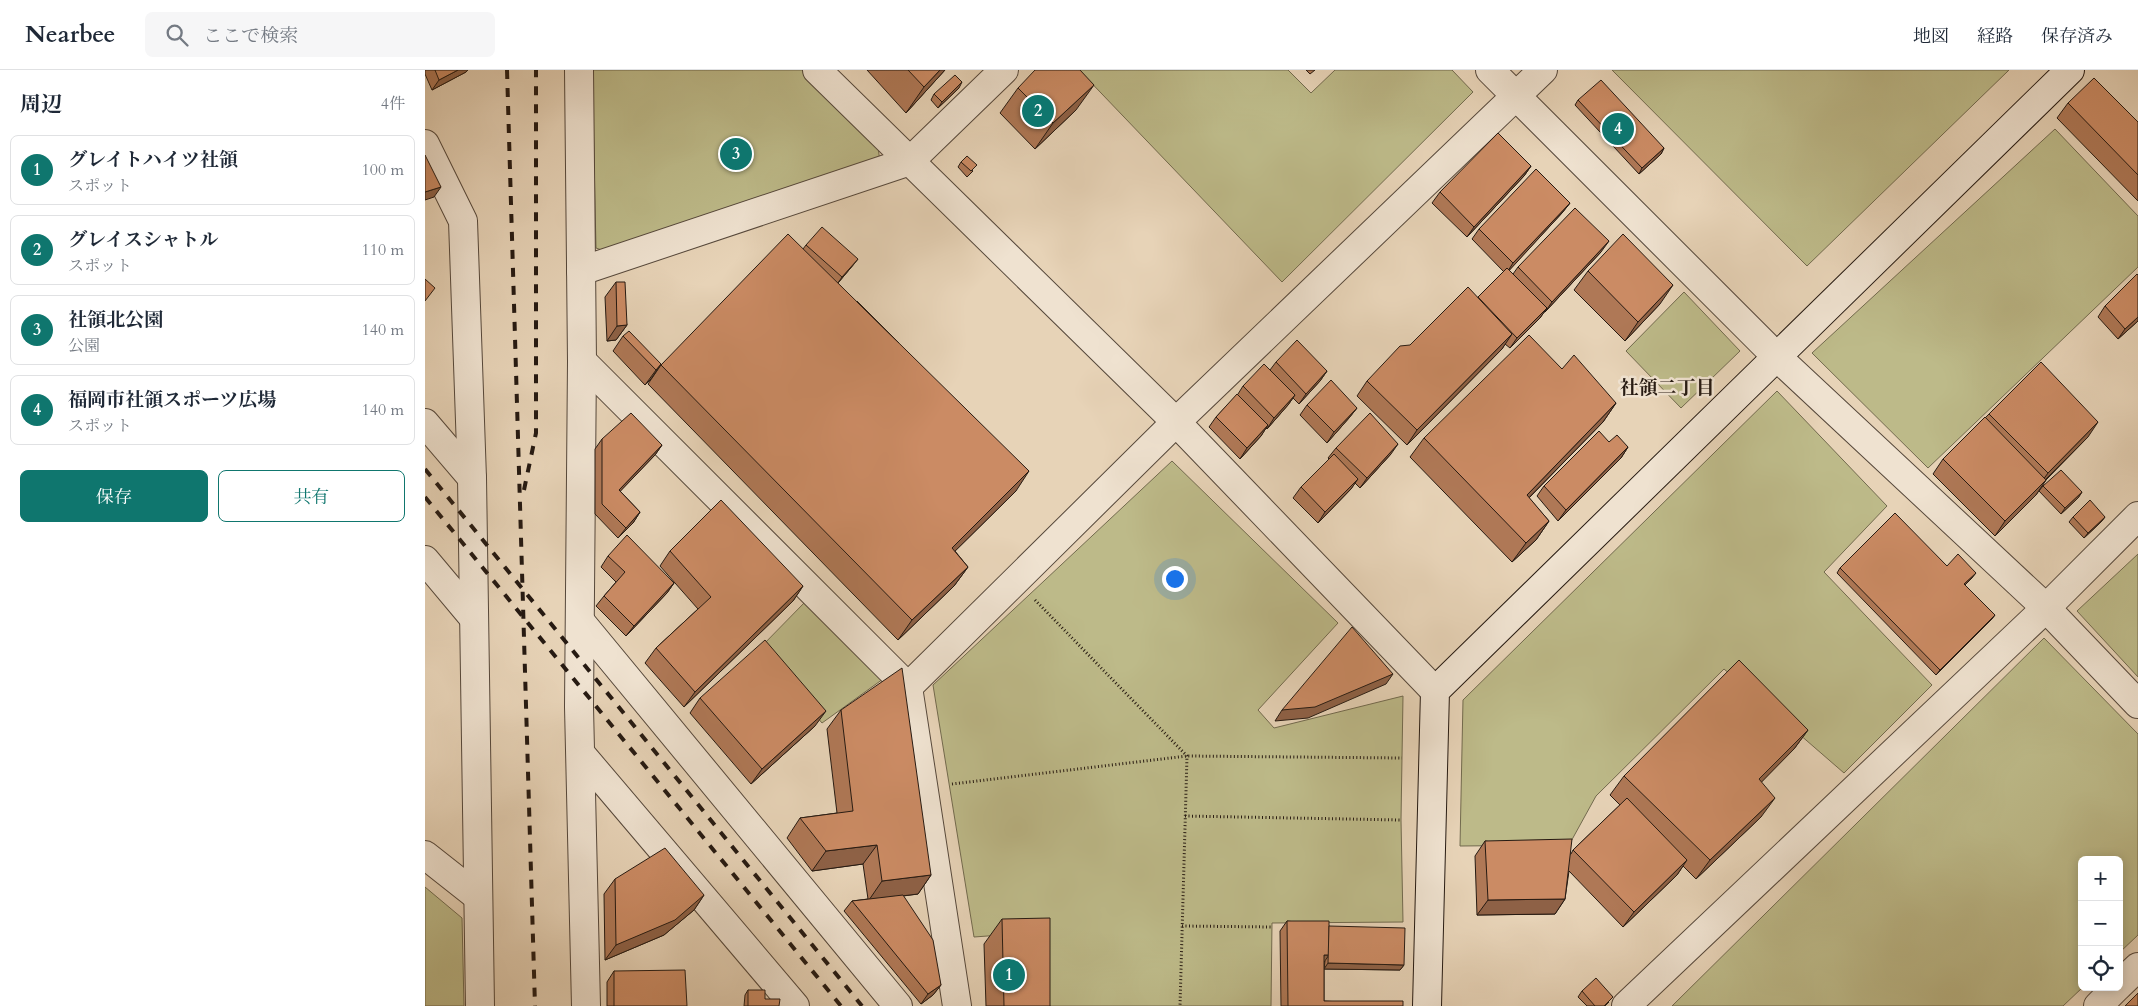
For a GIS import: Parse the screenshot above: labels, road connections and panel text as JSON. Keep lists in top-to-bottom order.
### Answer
{
  "districts": ["社領二丁目"],
  "page": {
    "header": "Nearbee",
    "search": "ここで検索",
    "nav": ["地図", "経路", "保存済み"],
    "heading": ["周辺", "4件"],
    "pins": [
      "2",
      "4",
      "3",
      "1"
    ],
    "list": [
      {
        "mark": "1",
        "name": "グレイトハイツ社領",
        "note": "スポット",
        "value": "100 m"
      },
      {
        "mark": "2",
        "name": "グレイスシャトル",
        "note": "スポット",
        "value": "110 m"
      },
      {
        "mark": "3",
        "name": "社領北公園",
        "note": "公園",
        "value": "140 m"
      },
      {
        "mark": "4",
        "name": "福岡市社領スポーツ広場",
        "note": "スポット",
        "value": "140 m"
      }
    ],
    "buttons": ["保存", "共有"],
    "map_buttons": ["+", "−"]
  }
}
